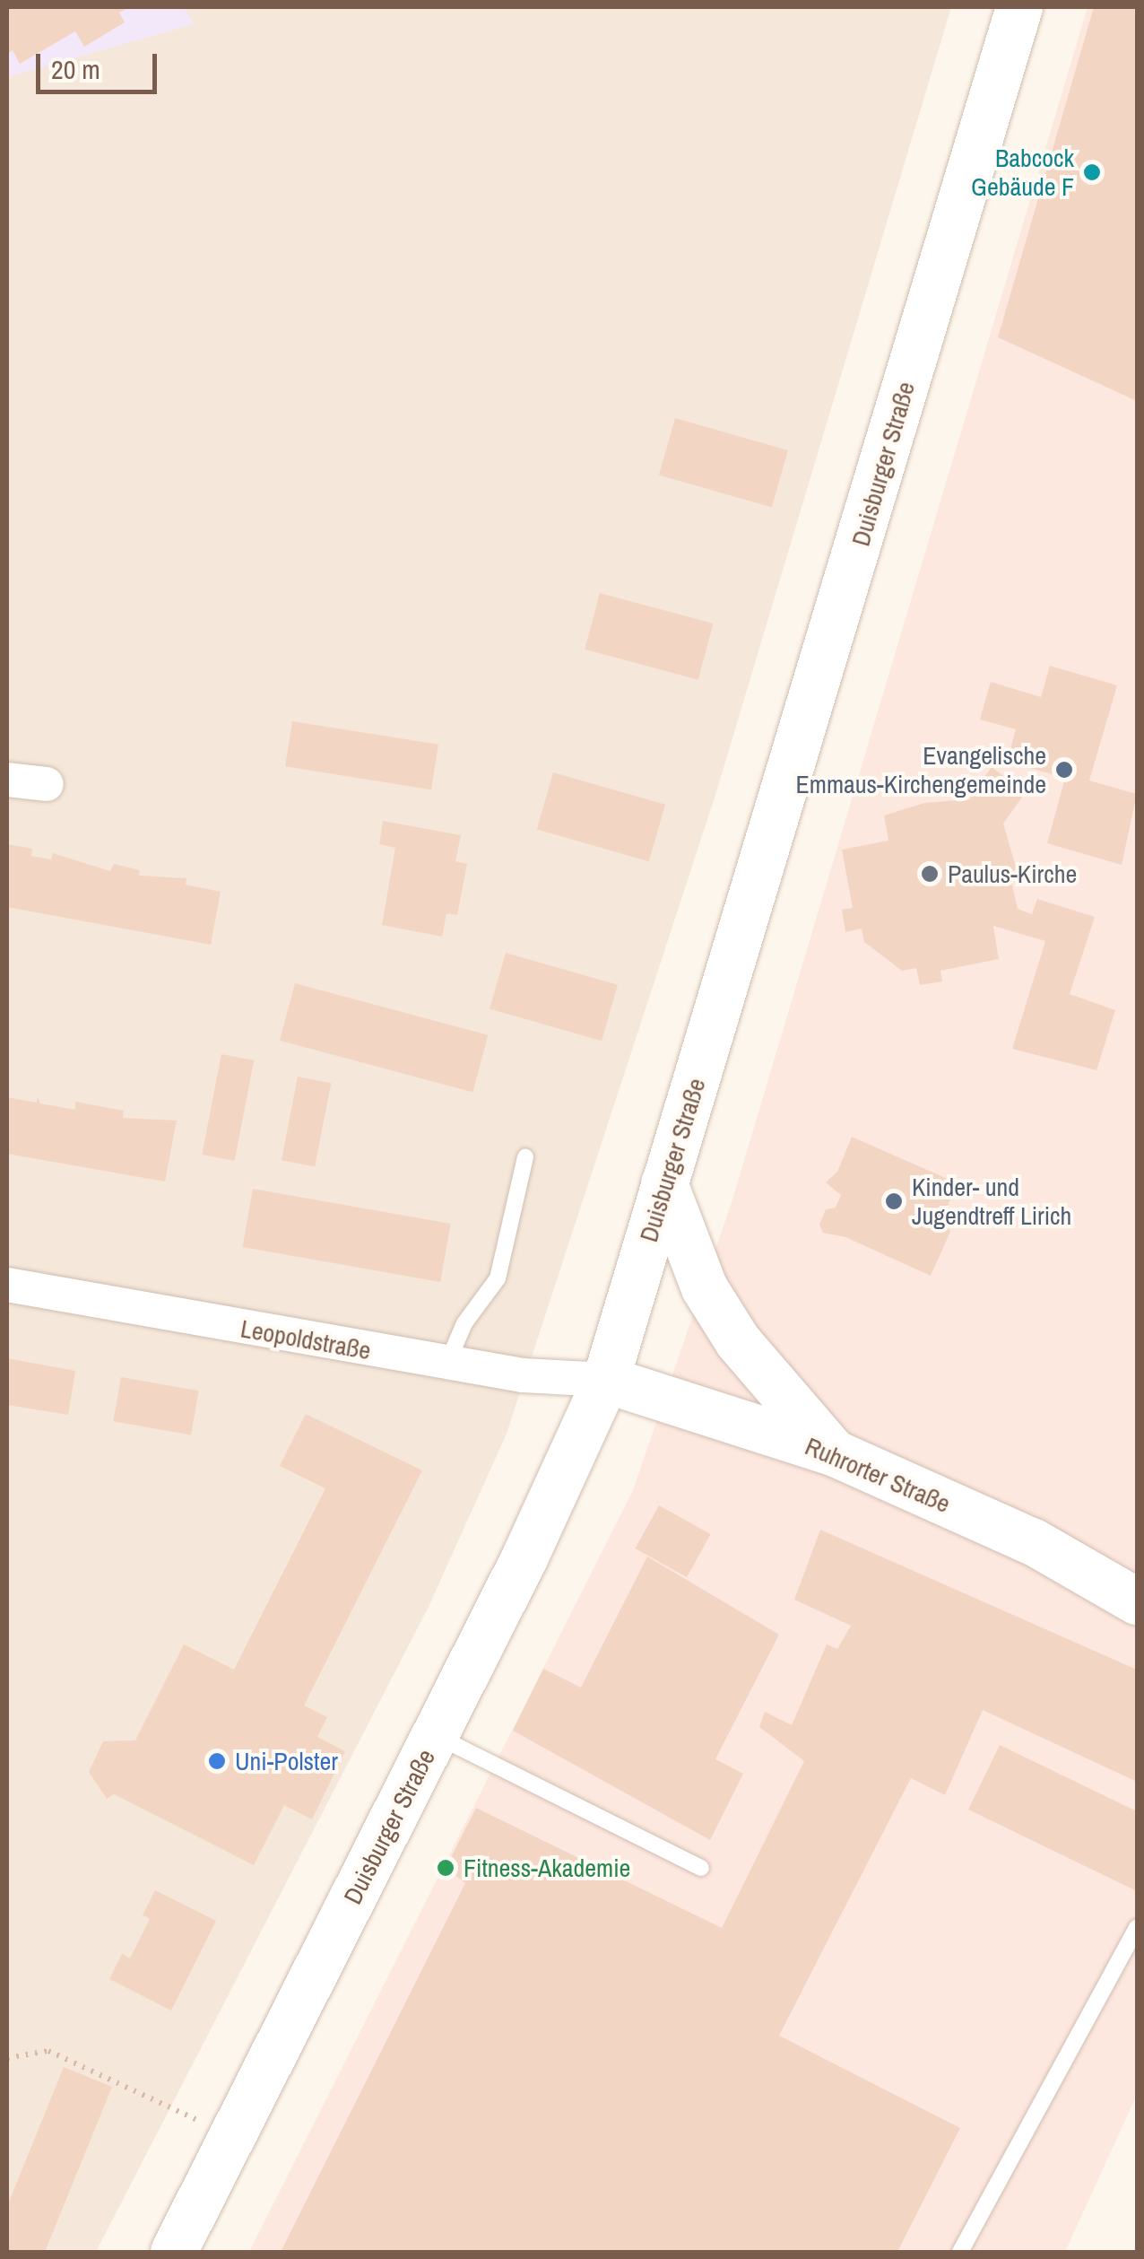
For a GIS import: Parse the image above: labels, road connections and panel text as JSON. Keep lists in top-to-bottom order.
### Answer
{
  "streets": {
    "main road": ["Duisburger Straße", "Ruhrorter Straße"],
    "street": ["Leopoldstraße"]
  },
  "crossings": [
    ["Duisburger Straße", "Leopoldstraße"],
    ["Duisburger Straße", "Ruhrorter Straße"],
    ["Leopoldstraße", "Ruhrorter Straße"]
  ],
  "places": [
    "Babcock Gebäude F",
    "Evangelische Emmaus-Kirchengemeinde",
    "Paulus-Kirche",
    "Kinder- und Jugendtreff Lirich",
    "Uni-Polster",
    "Fitness-Akademie"
  ],
  "scale_bar": "20 m"
}
